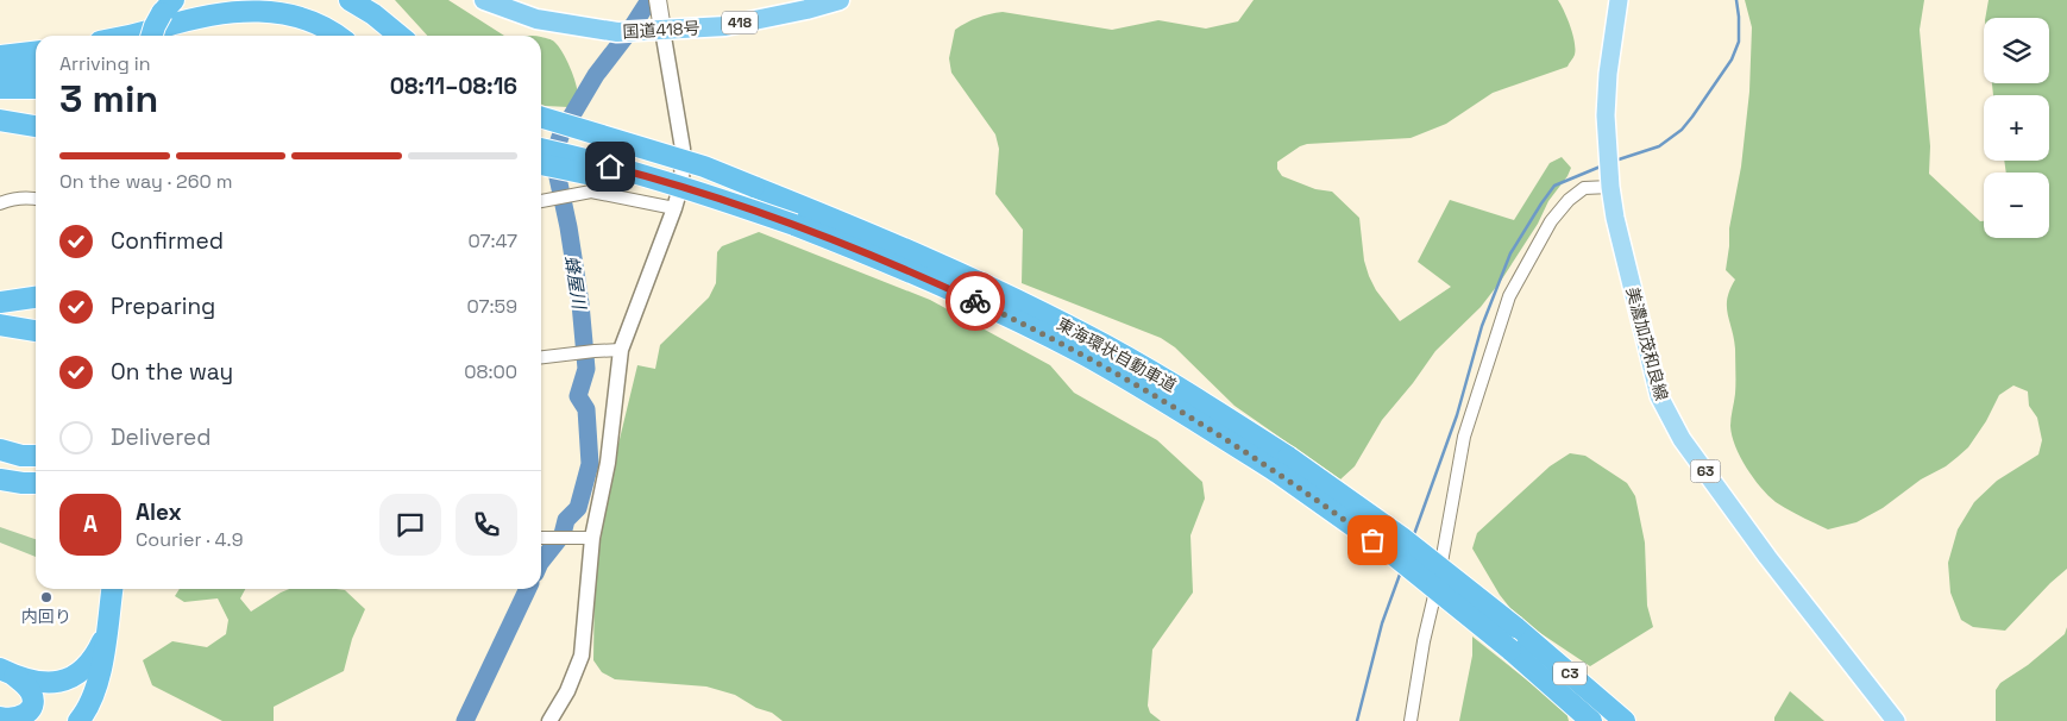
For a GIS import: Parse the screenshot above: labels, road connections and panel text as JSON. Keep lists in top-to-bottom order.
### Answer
{
  "streets": {
    "highway": [
      "418",
      "国道418号",
      "東海環状自動車道",
      "C3"
    ],
    "main road": ["美濃加茂和良線", "63"]
  },
  "water": ["蜂屋川"],
  "places": ["内回り"],
  "page": {
    "map_buttons": ["+", "−"],
    "heading": ["3 min", "Arriving in", "08:11–08:16"],
    "panel": ["Alex", "Courier · 4.9"],
    "bar": "On the way · 260 m",
    "list": [
      ["Confirmed", "07:47"],
      ["Preparing", "07:59"],
      ["On the way", "08:00"],
      "Delivered"
    ],
    "round": "A"
  }
}
